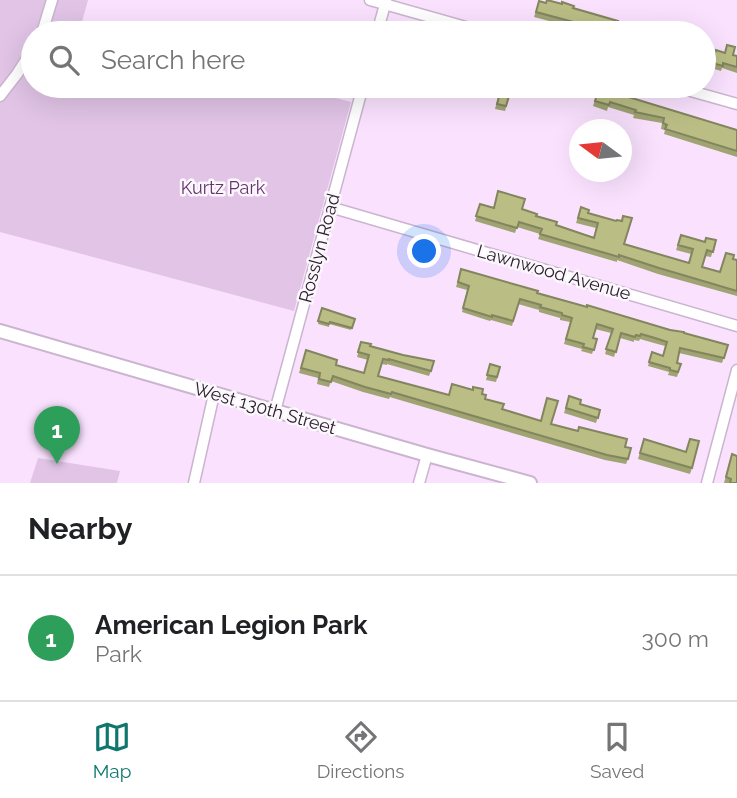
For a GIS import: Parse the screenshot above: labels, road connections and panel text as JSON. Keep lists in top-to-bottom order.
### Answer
{
  "streets": {
    "main road": ["West 130th Street"],
    "street": ["Rosslyn Road", "Lawnwood Avenue"]
  },
  "crossings": [
    ["Rosslyn Road", "Lawnwood Avenue"],
    ["Rosslyn Road", "West 130th Street"]
  ],
  "parks": ["Kurtz Park"],
  "north": "left",
  "page": {
    "search": "Search here",
    "pins": "1",
    "heading": "Nearby",
    "list": [
      {
        "mark": "1",
        "name": "American Legion Park",
        "note": "Park",
        "value": "300 m"
      }
    ],
    "nav": ["Map", "Directions", "Saved"]
  }
}
